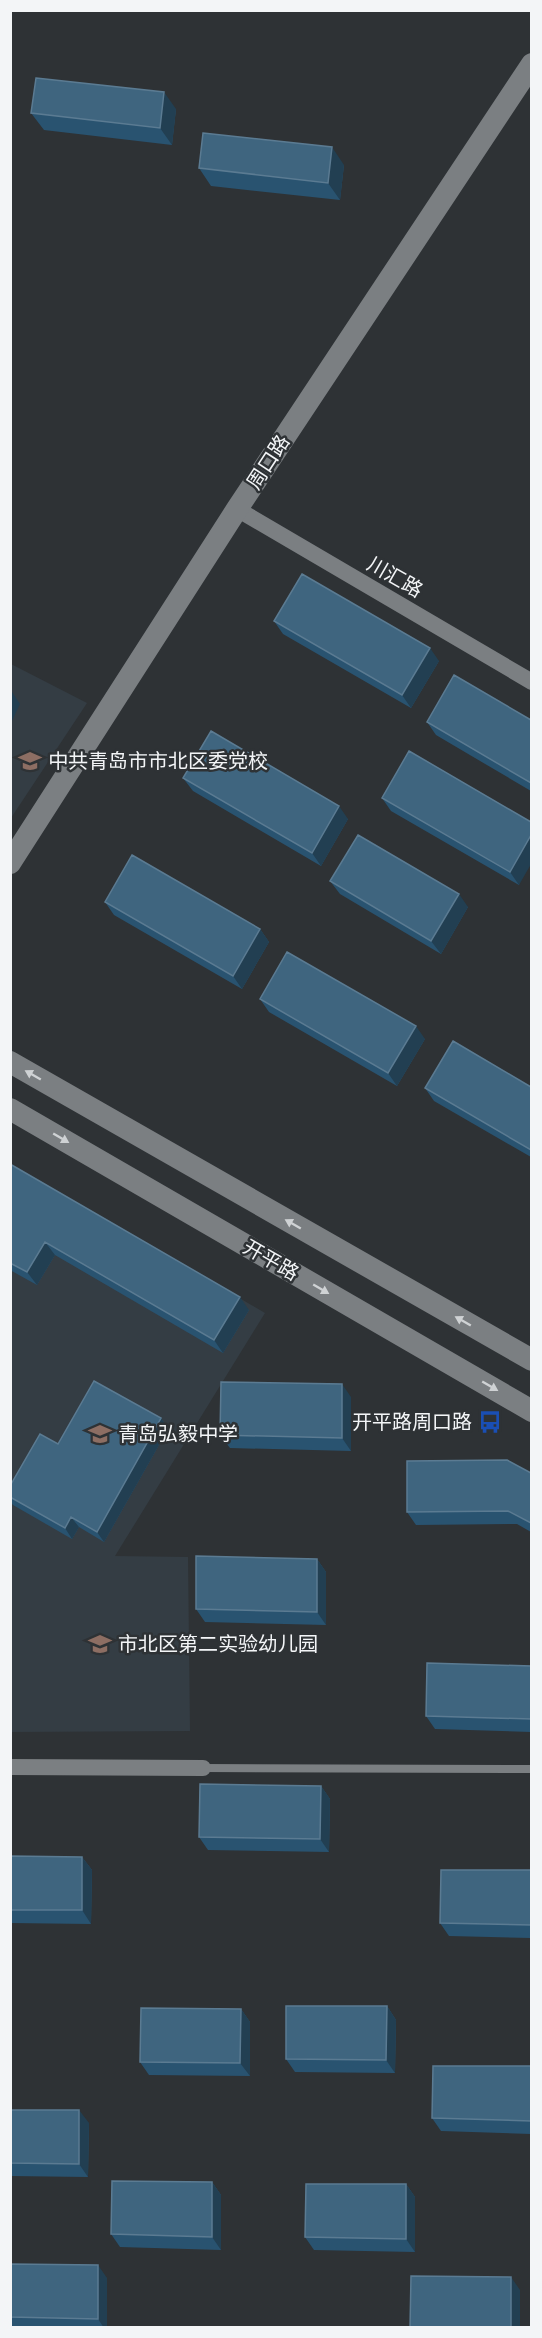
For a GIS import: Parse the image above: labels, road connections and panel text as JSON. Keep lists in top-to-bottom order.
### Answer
{
  "streets": {
    "main road": ["周口路", "开平路"],
    "street": ["川汇路"]
  },
  "crossings": [
    ["周口路", "川汇路"]
  ],
  "places": {
    "school or university": ["中共青岛市市北区委党校", "青岛弘毅中学", "市北区第二实验幼儿园"],
    "bus stop": ["开平路周口路"]
  }
}
